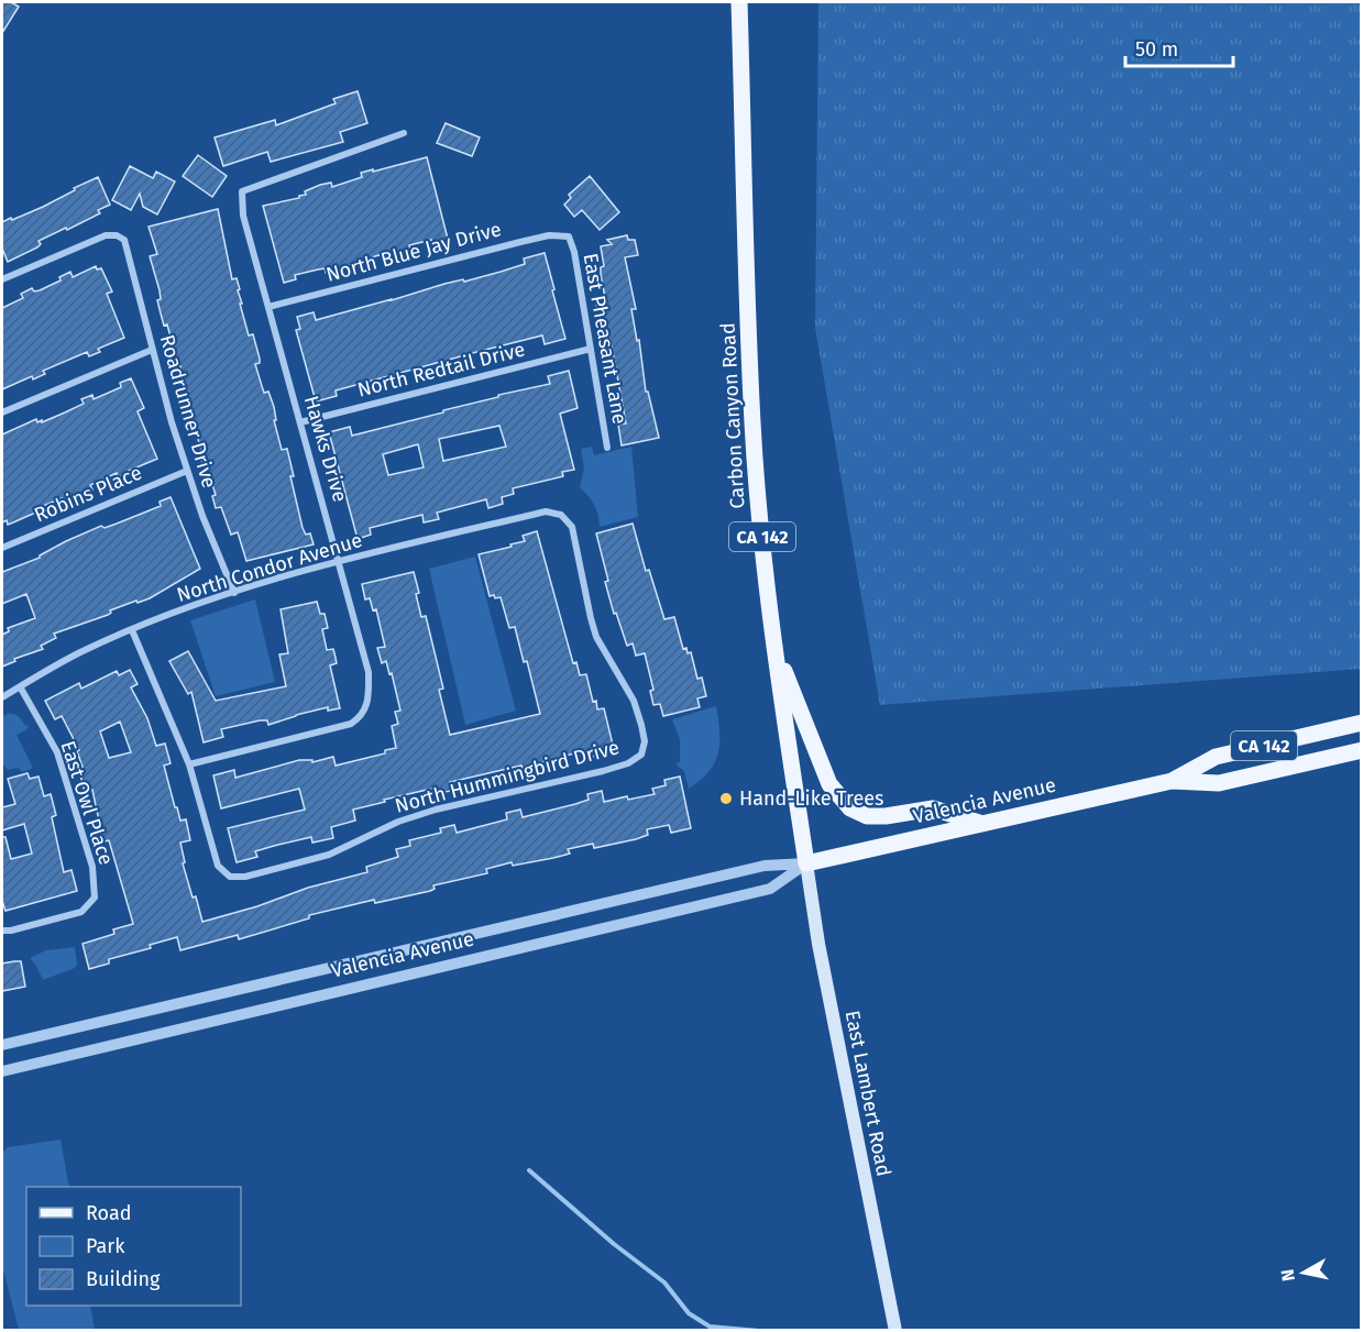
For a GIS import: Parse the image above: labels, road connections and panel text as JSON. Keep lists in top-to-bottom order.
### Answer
{
  "streets": {
    "main road": [
      "Carbon Canyon Road",
      "CA 142",
      "Valencia Avenue",
      "East Lambert Road"
    ],
    "street": [
      "North Blue Jay Drive",
      "East Pheasant Lane",
      "North Redtail Drive",
      "Roadrunner Drive",
      "Hawks Drive",
      "Robins Place",
      "North Condor Avenue",
      "North Hummingbird Drive",
      "East Owl Place"
    ]
  },
  "crossings": [
    ["North Blue Jay Drive", "East Pheasant Lane"],
    ["North Blue Jay Drive", "Hawks Drive"],
    ["East Pheasant Lane", "North Redtail Drive"],
    ["North Redtail Drive", "Hawks Drive"],
    ["Roadrunner Drive", "Robins Place"],
    ["Roadrunner Drive", "North Condor Avenue"],
    ["Carbon Canyon Road", "CA 142"],
    ["Carbon Canyon Road", "Valencia Avenue"],
    ["Carbon Canyon Road", "East Lambert Road"],
    ["Hawks Drive", "North Condor Avenue"],
    ["Hawks Drive", "North Hummingbird Drive"],
    ["CA 142", "Valencia Avenue"],
    ["North Condor Avenue", "North Hummingbird Drive"],
    ["North Condor Avenue", "East Owl Place"],
    ["Valencia Avenue", "East Lambert Road"]
  ],
  "places": ["Hand-Like Trees"],
  "legend": ["Road", "Park", "Building"],
  "scale_bar": "50 m",
  "north": "left"
}
